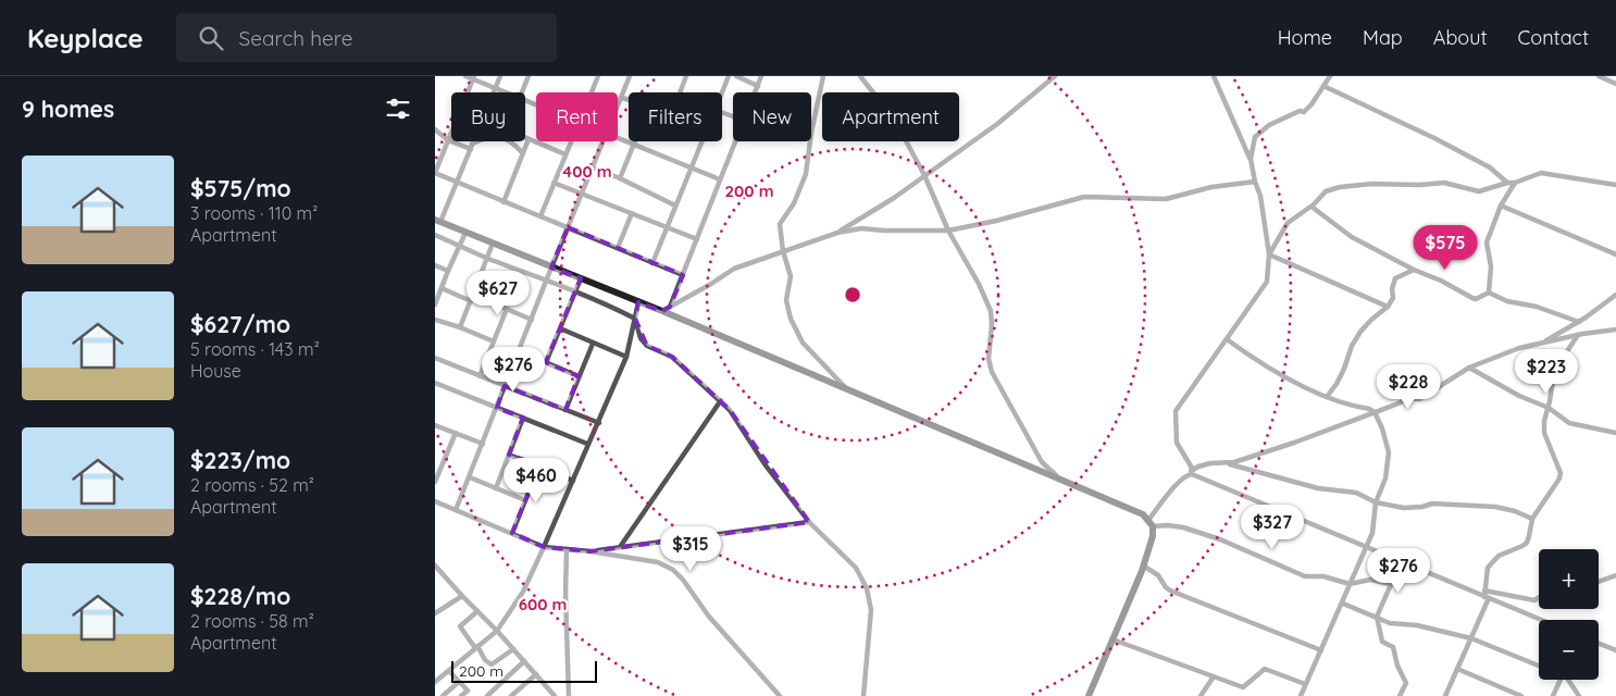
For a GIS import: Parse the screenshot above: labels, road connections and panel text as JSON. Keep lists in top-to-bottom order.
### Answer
{
  "scale_bar": "200 m",
  "page": {
    "header": "Keyplace",
    "search": "Search here",
    "nav": [
      "Home",
      "Map",
      "About",
      "Contact"
    ],
    "heading": "9 homes",
    "chip": [
      "Buy",
      "Rent",
      "Filters",
      "New",
      "Apartment"
    ],
    "list": [
      {
        "name": "$575/mo",
        "note": "3 rooms · 110 m² · Apartment"
      },
      {
        "name": "$627/mo",
        "note": "5 rooms · 143 m² · House"
      },
      {
        "name": "$223/mo",
        "note": "2 rooms · 52 m² · Apartment"
      },
      {
        "name": "$228/mo",
        "note": "2 rooms · 58 m² · Apartment"
      }
    ],
    "price": [
      "$575",
      "$627",
      "$276",
      "$223",
      "$228",
      "$460",
      "$327",
      "$315",
      "$276"
    ],
    "map_buttons": ["+", "−"],
    "scale": "200 m"
  },
  "rings": ["400 m", "200 m", "600 m"]
}
